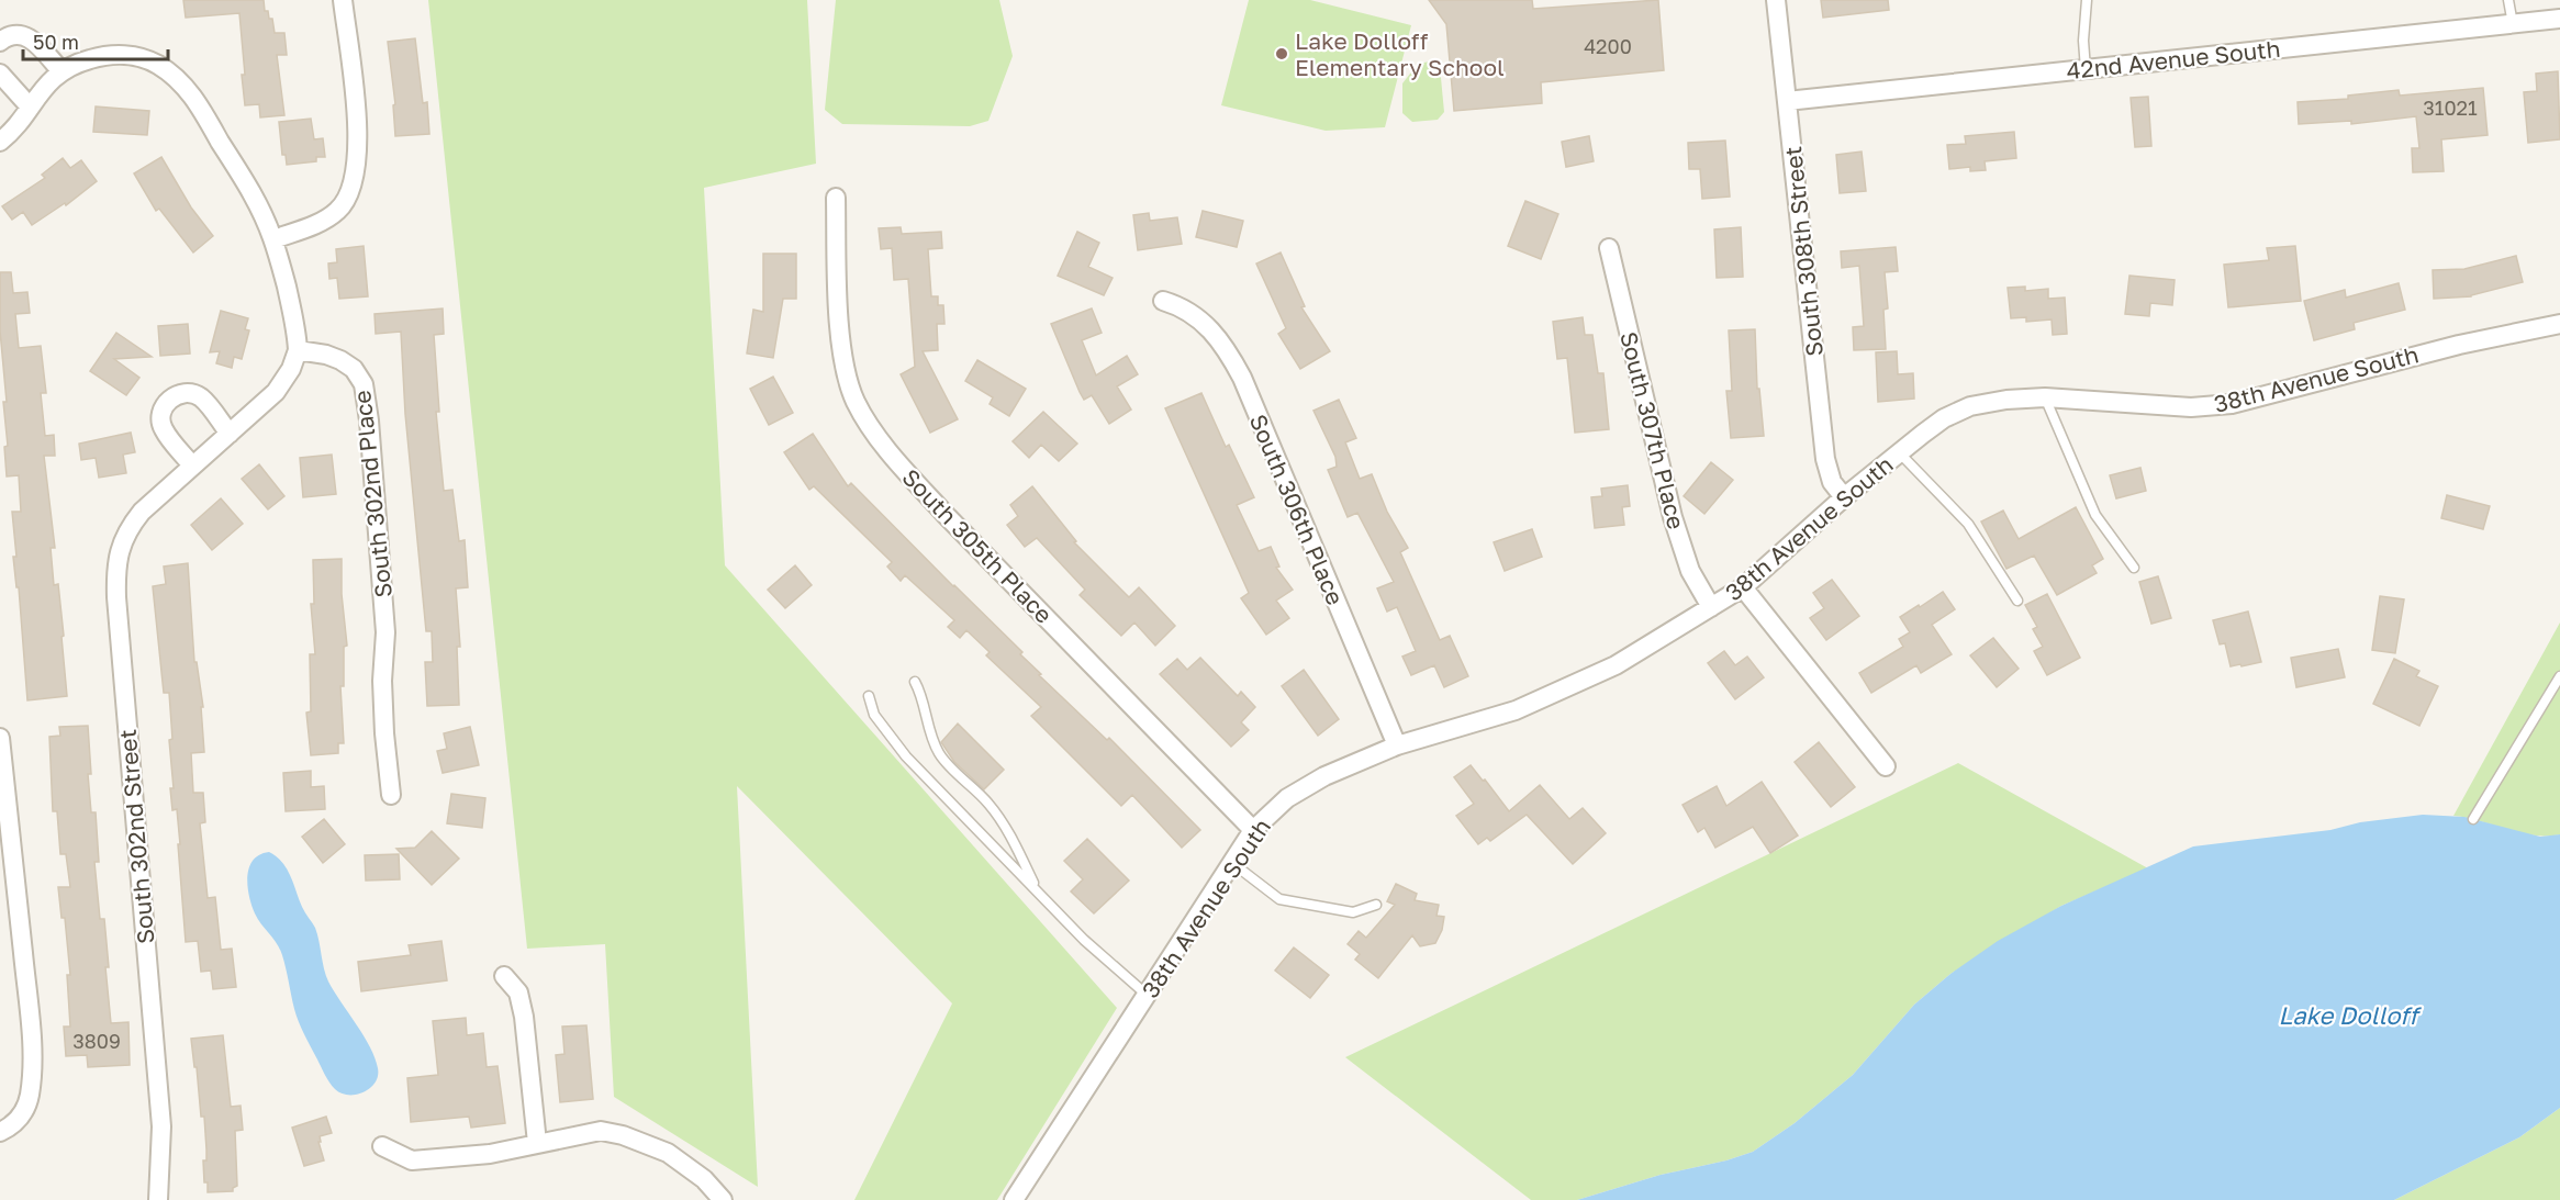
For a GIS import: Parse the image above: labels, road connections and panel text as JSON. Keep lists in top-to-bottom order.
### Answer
{
  "streets": {
    "street": [
      "42nd Avenue South",
      "South 308th Street",
      "38th Avenue South",
      "South 307th Place",
      "South 302nd Place",
      "South 306th Place",
      "South 305th Place",
      "South 302nd Street"
    ]
  },
  "crossings": [
    ["42nd Avenue South", "South 308th Street"],
    ["South 308th Street", "38th Avenue South"],
    ["38th Avenue South", "South 307th Place"],
    ["38th Avenue South", "South 306th Place"],
    ["38th Avenue South", "South 305th Place"],
    ["South 302nd Place", "South 302nd Street"]
  ],
  "water": ["Lake Dolloff"],
  "places": ["Lake Dolloff Elementary School"],
  "house_numbers": ["4200", "31021", "3809"],
  "scale_bar": "50 m"
}
